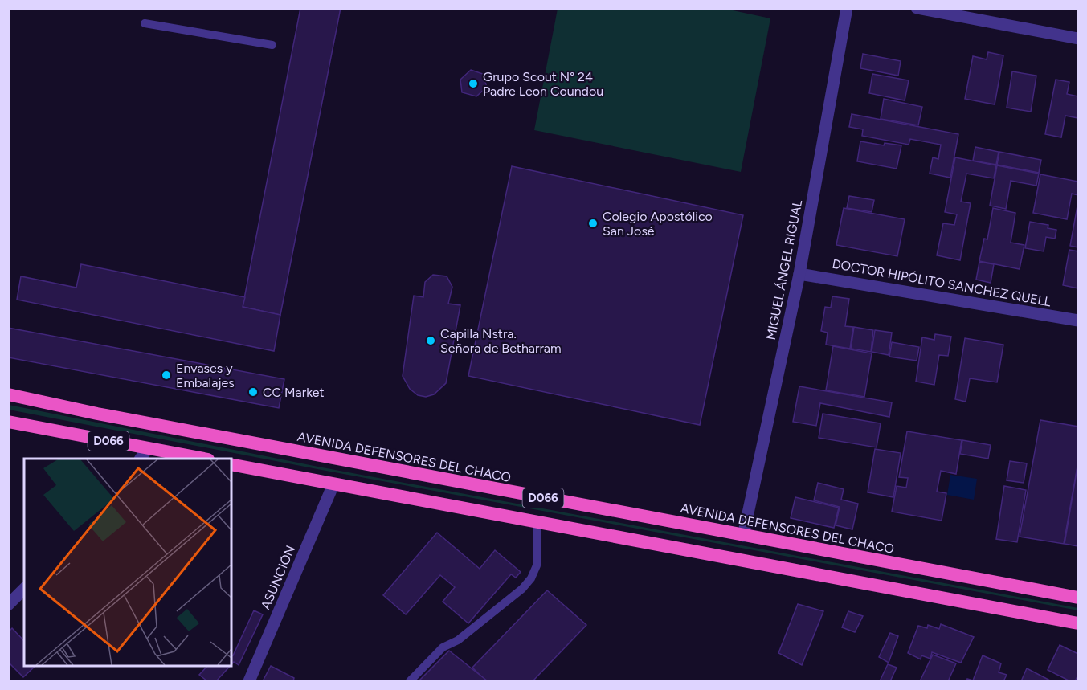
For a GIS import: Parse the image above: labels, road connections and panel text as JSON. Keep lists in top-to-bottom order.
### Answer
{
  "streets": {
    "highway": ["D066", "AVENIDA DEFENSORES DEL CHACO"],
    "street": ["MIGUEL ÁNGEL RIGUAL", "DOCTOR HIPÓLITO SANCHEZ QUELL", "ASUNCIÓN"]
  },
  "crossings": [
    ["MIGUEL ÁNGEL RIGUAL", "DOCTOR HIPÓLITO SANCHEZ QUELL"],
    ["MIGUEL ÁNGEL RIGUAL", "AVENIDA DEFENSORES DEL CHACO"],
    ["D066", "ASUNCIÓN"]
  ],
  "places": [
    "Grupo Scout N° 24 Padre Leon Coundou",
    "Colegio Apostólico San José",
    "Capilla Nstra. Señora de Betharram",
    "Envases y Embalajes",
    "CC Market"
  ]
}
